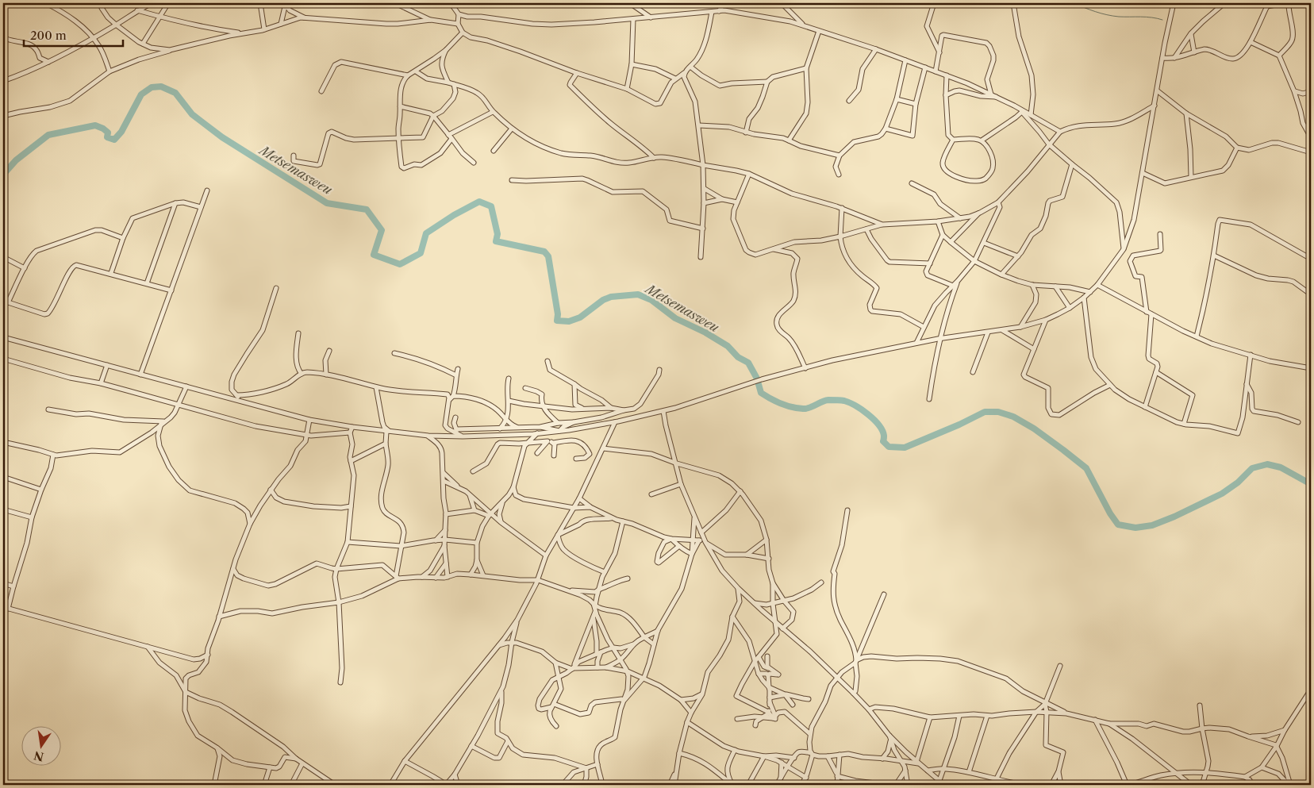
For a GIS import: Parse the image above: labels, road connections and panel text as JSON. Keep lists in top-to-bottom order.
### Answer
{
  "water": ["Metsemasweu"],
  "scale_bar": "200 m",
  "north": "bottom"
}
